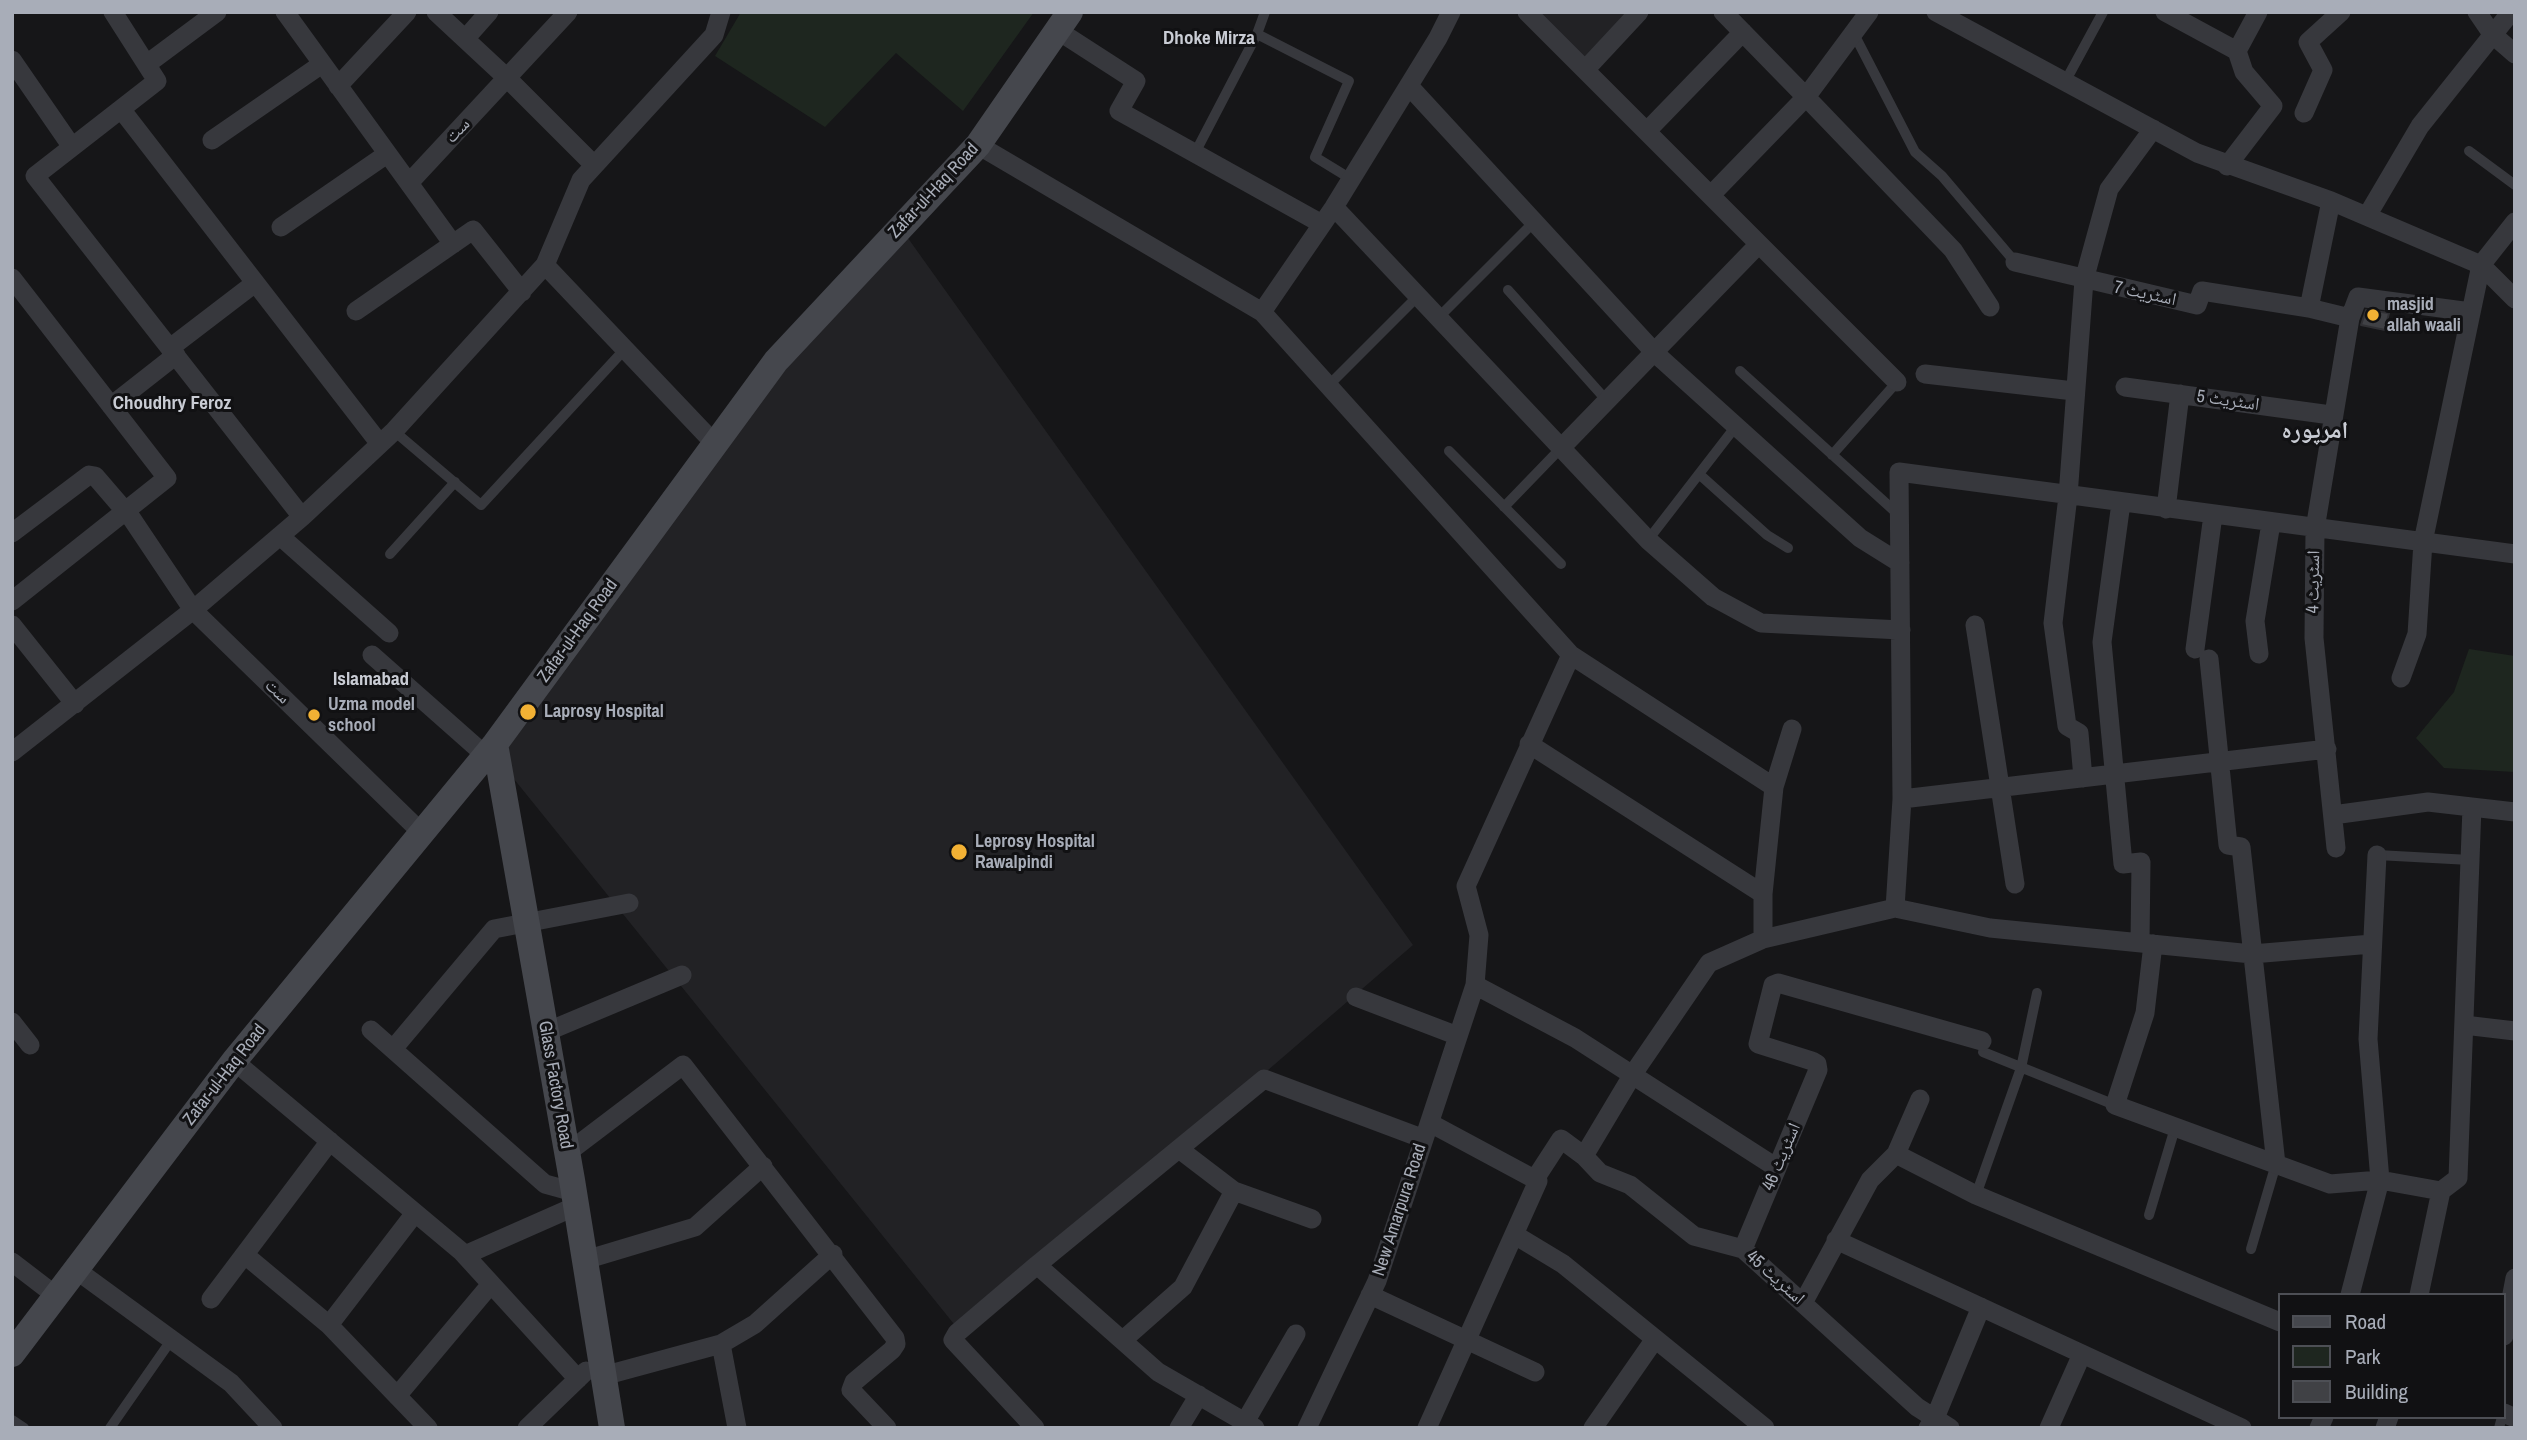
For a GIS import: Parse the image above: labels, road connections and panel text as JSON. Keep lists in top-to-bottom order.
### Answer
{
  "streets": {
    "street": [
      "ست",
      "Zafar-ul-Haq Road",
      "اسٹریٹ 7",
      "اسٹریٹ 5",
      "اسٹریٹ 4",
      "Glass Factory Road",
      "اسٹریٹ 46",
      "New Amarpura Road",
      "اسٹریٹ 45"
    ]
  },
  "crossings": [
    ["ست", "Zafar-ul-Haq Road"],
    ["Zafar-ul-Haq Road", "Glass Factory Road"],
    ["اسٹریٹ 7", "اسٹریٹ 4"],
    ["اسٹریٹ 5", "اسٹریٹ 4"],
    ["اسٹریٹ 46", "اسٹریٹ 45"]
  ],
  "districts": [
    "Dhoke Mirza",
    "Choudhry Feroz",
    "امرپورہ",
    "Islamabad"
  ],
  "places": [
    "masjid allah waali",
    "Laprosy Hospital",
    "Uzma model school",
    "Leprosy Hospital Rawalpindi"
  ],
  "legend": ["Road", "Park", "Building"]
}
